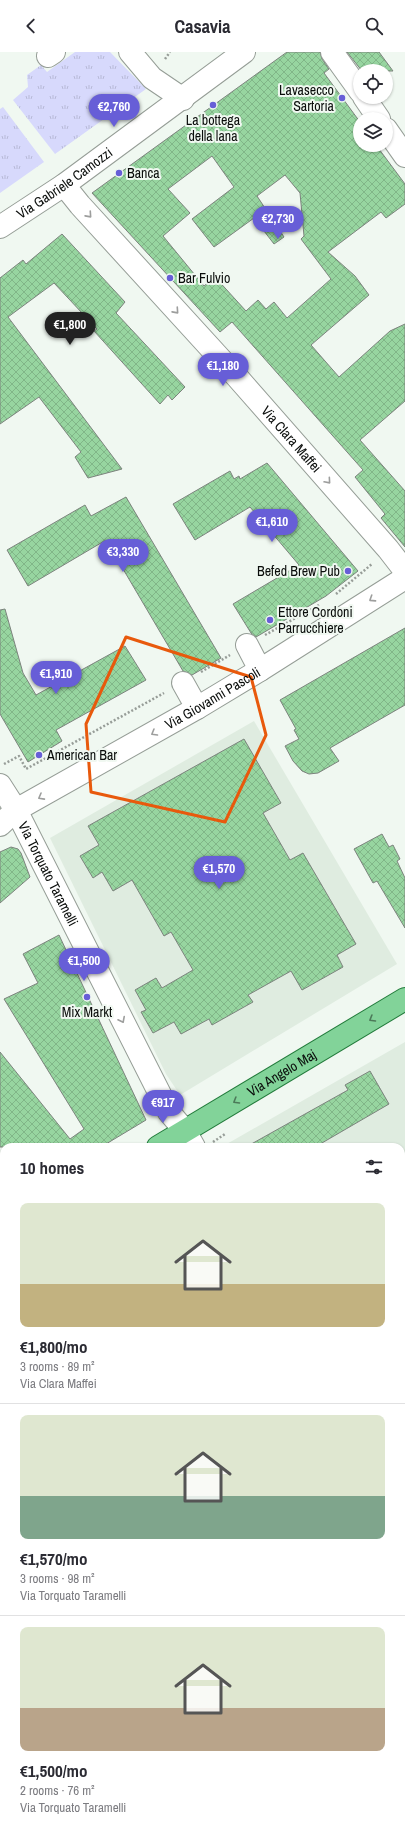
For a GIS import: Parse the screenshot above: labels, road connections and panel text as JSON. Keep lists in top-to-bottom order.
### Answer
{
  "streets": {
    "main road": ["Via Angelo Maj"],
    "street": [
      "Via Gabriele Camozzi",
      "Via Clara Maffei",
      "Via Giovanni Pascoli",
      "Via Torquato Taramelli"
    ]
  },
  "crossings": [
    ["Via Gabriele Camozzi", "Via Clara Maffei"],
    ["Via Giovanni Pascoli", "Via Torquato Taramelli"],
    ["Via Torquato Taramelli", "Via Angelo Maj"]
  ],
  "one_way": [
    "Via Clara Maffei",
    "Via Giovanni Pascoli",
    "Via Torquato Taramelli",
    "Via Angelo Maj"
  ],
  "places": [
    "Lavasecco Sartoria",
    "La bottega della lana",
    "Banca",
    "Bar Fulvio",
    "Befed Brew Pub",
    "Ettore Cordoni Parrucchiere",
    "American Bar",
    "Mix Markt"
  ],
  "page": {
    "header": "Casavia",
    "price": [
      "€2,760",
      "€2,730",
      "€1,800",
      "€1,180",
      "€1,610",
      "€3,330",
      "€1,910",
      "€1,570",
      "€1,500",
      "€917"
    ],
    "heading": "10 homes",
    "list": [
      {
        "name": "€1,800/mo",
        "note": "3 rooms · 89 m² · Via Clara Maffei"
      },
      {
        "name": "€1,570/mo",
        "note": "3 rooms · 98 m² · Via Torquato Taramelli"
      },
      {
        "name": "€1,500/mo",
        "note": "2 rooms · 76 m² · Via Torquato Taramelli"
      }
    ]
  }
}
